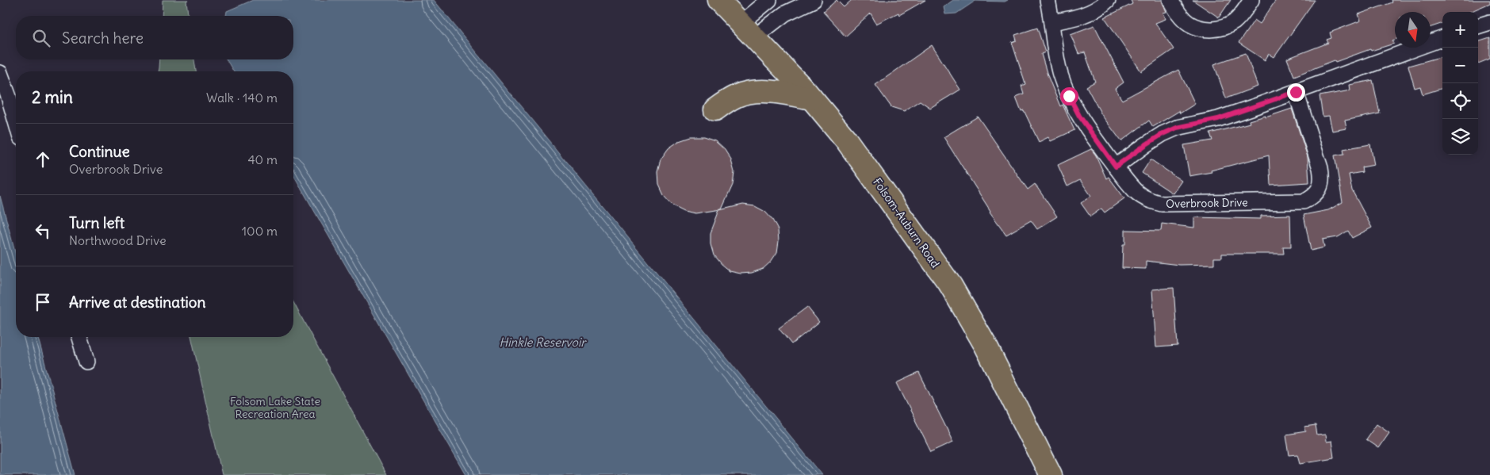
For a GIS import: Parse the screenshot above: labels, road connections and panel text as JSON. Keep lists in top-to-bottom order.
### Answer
{
  "streets": {
    "main road": ["Folsom-Auburn Road"],
    "street": ["Overbrook Drive"]
  },
  "water": ["Hinkle Reservoir"],
  "parks": ["Folsom Lake State Recreation Area"],
  "north": "bottom",
  "page": {
    "map_buttons": ["+", "−"],
    "search": "Search here",
    "heading": ["2 min", "Walk · 140 m"],
    "list": [
      ["Continue", "Overbrook Drive", "40 m"],
      ["Turn left", "Northwood Drive", "100 m"],
      "Arrive at destination"
    ]
  }
}
